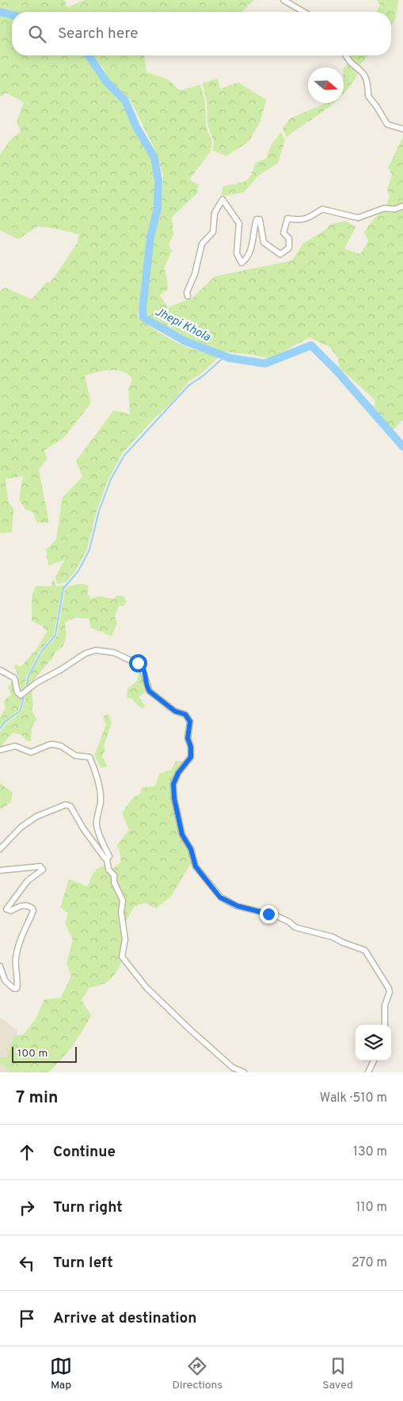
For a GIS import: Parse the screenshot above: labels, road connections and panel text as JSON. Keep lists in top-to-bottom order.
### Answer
{
  "water": ["Jhepi Khola"],
  "scale_bar": "100 m",
  "north": "right",
  "page": {
    "search": "Search here",
    "scale": "100 m",
    "heading": ["7 min", "Walk · 510 m"],
    "list": [
      ["Continue", "130 m"],
      ["Turn right", "110 m"],
      ["Turn left", "270 m"],
      "Arrive at destination"
    ],
    "nav": ["Map", "Directions", "Saved"]
  }
}
